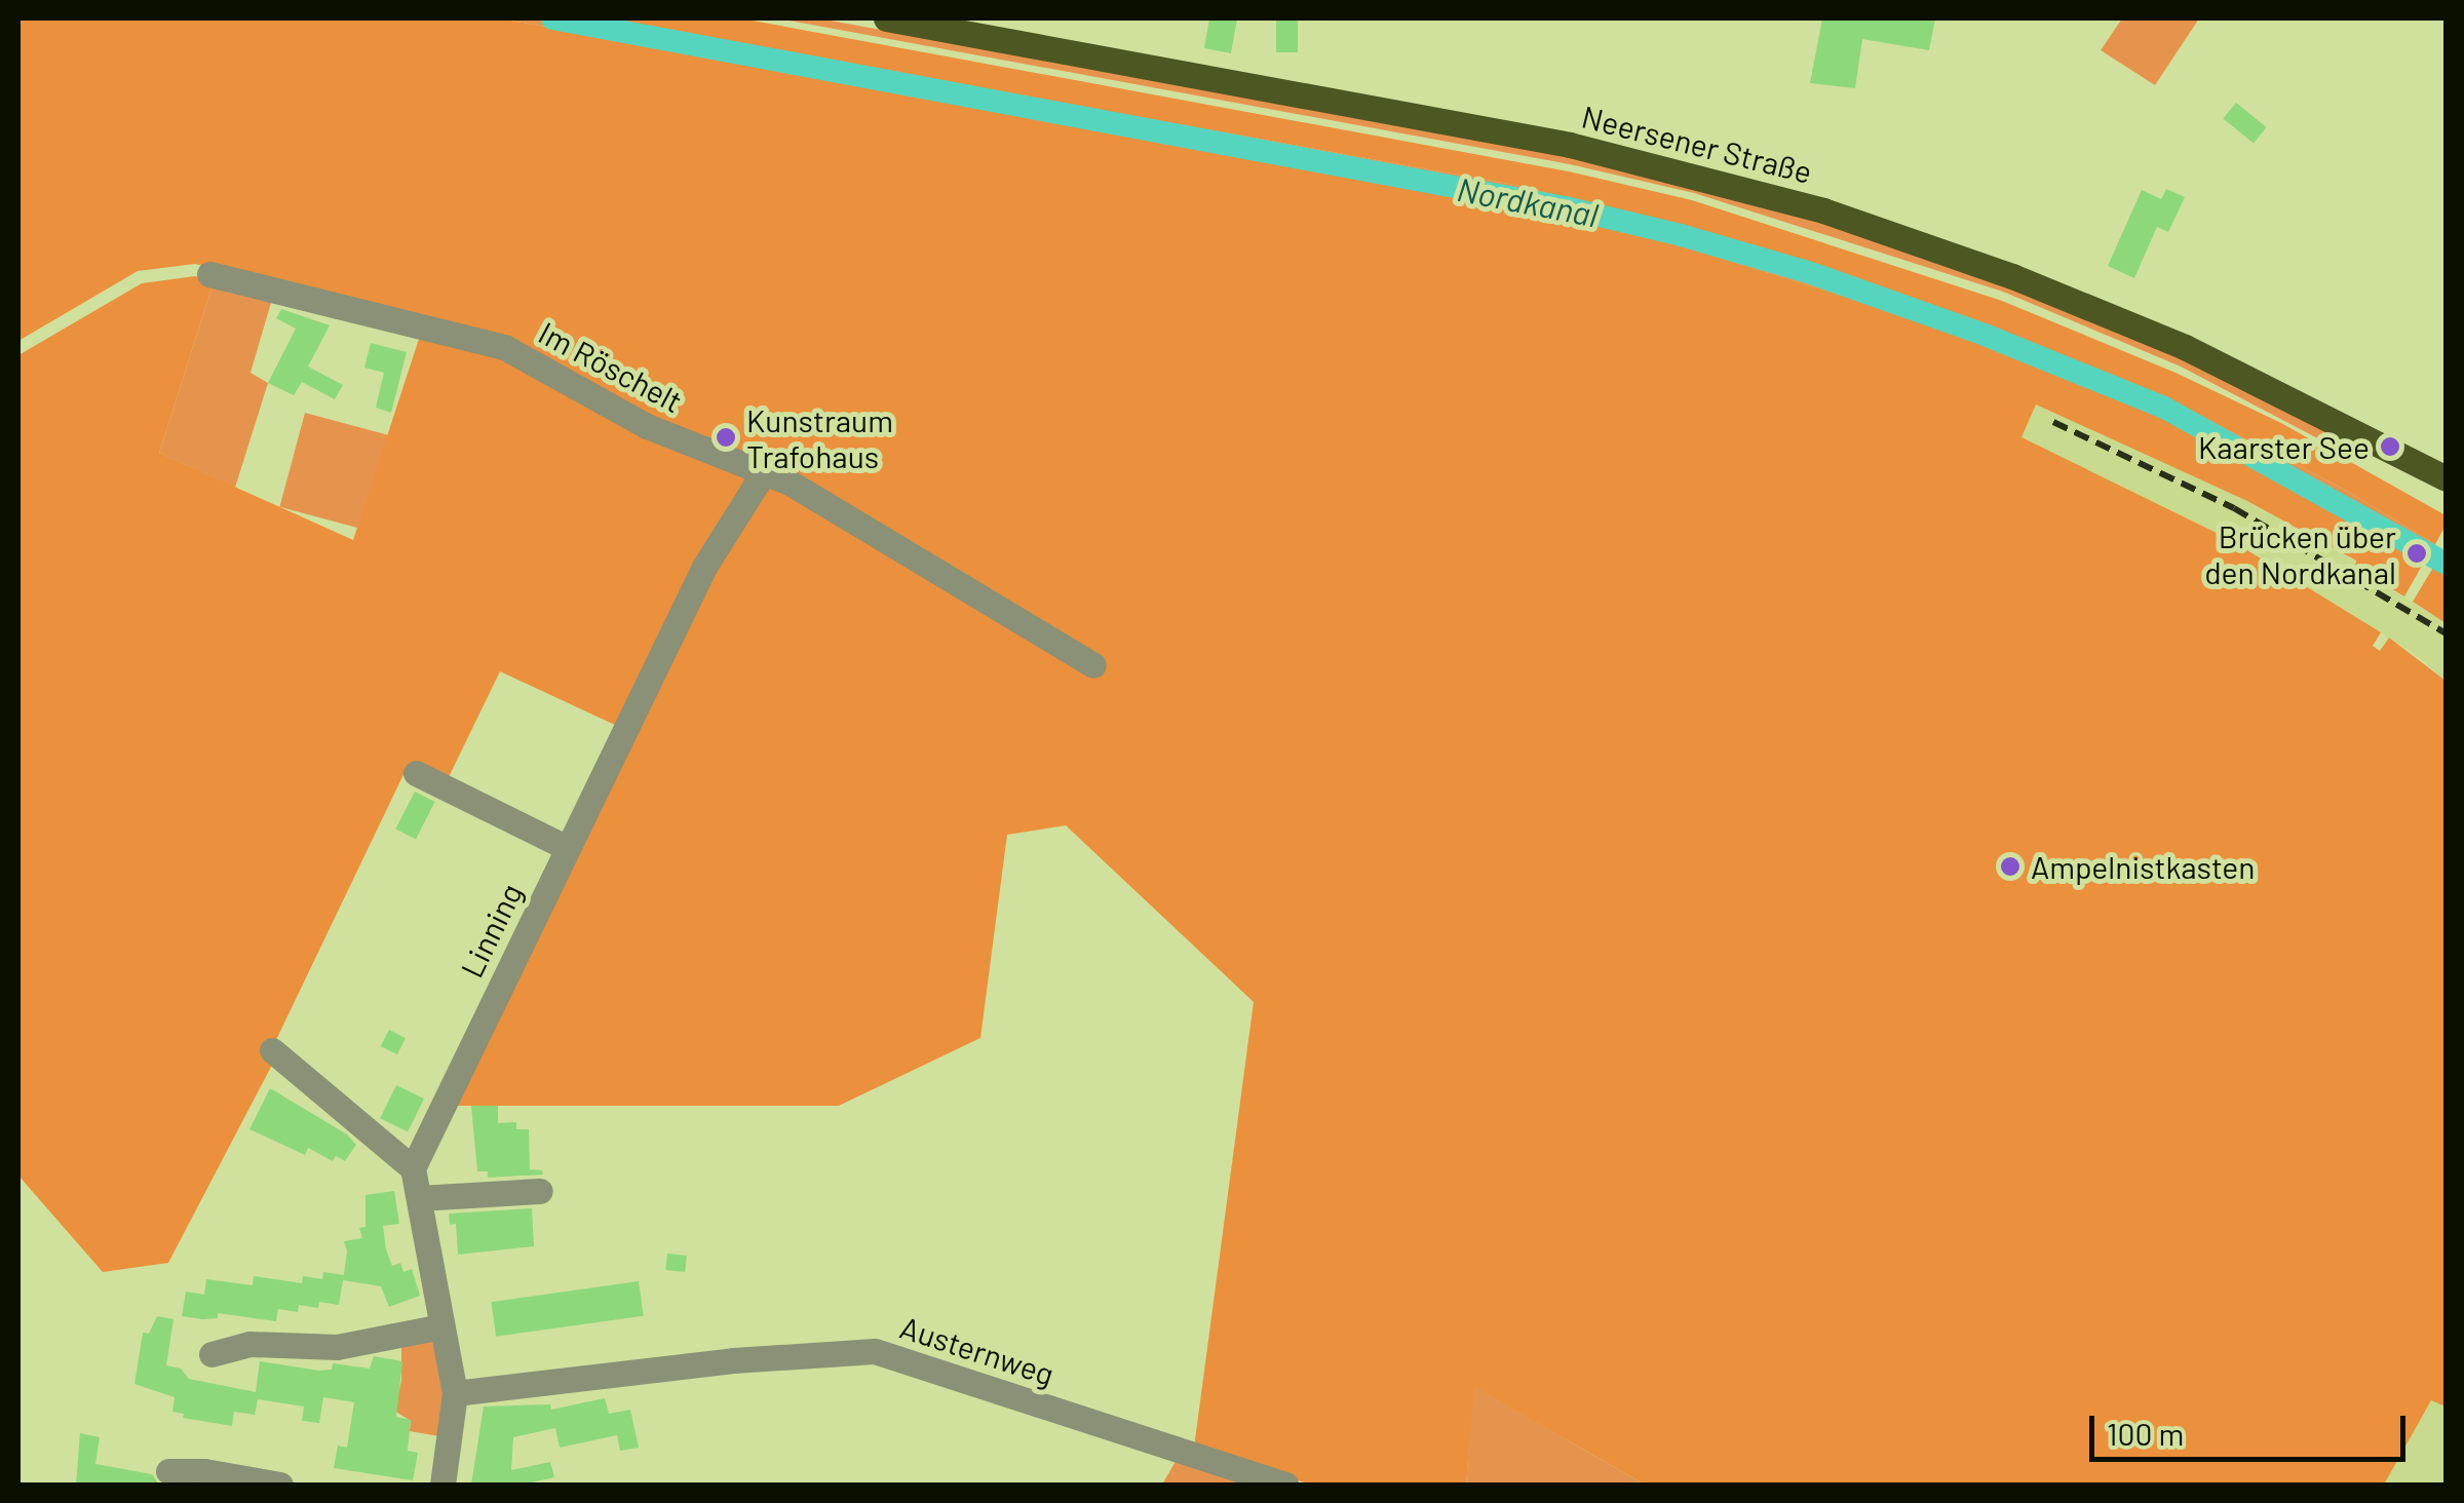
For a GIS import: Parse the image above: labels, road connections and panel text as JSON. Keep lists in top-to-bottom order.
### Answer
{
  "streets": {
    "main road": ["Neersener Straße"],
    "street": ["Im Röschelt", "Linning", "Austernweg"]
  },
  "crossings": [
    ["Im Röschelt", "Linning"]
  ],
  "water": ["Nordkanal"],
  "places": [
    "Kunstraum Trafohaus",
    "Kaarster See",
    "Brücken über den Nordkanal",
    "Ampelnistkasten"
  ],
  "scale_bar": "100 m"
}
